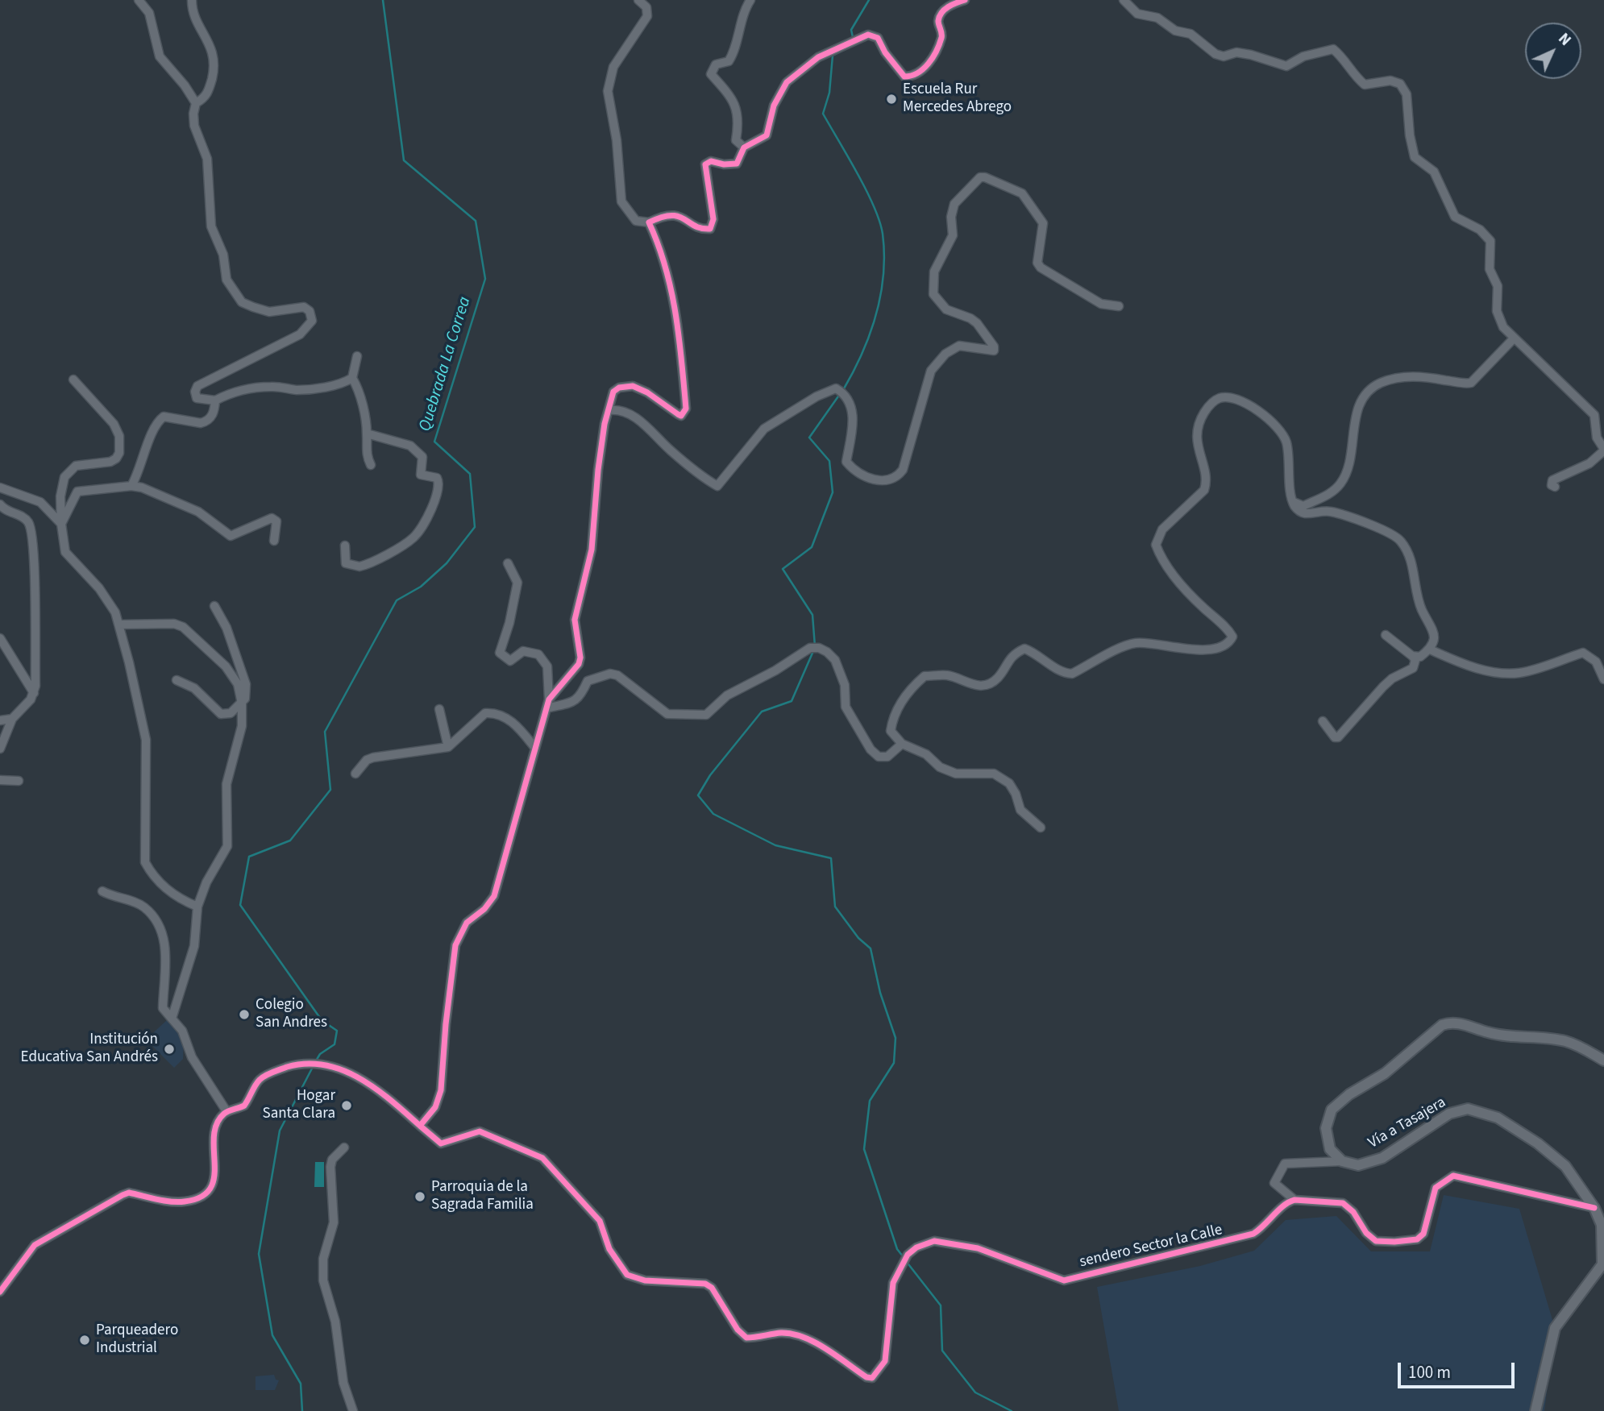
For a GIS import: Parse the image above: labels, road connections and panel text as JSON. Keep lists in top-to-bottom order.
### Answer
{
  "streets": {
    "street": ["Vía a Tasajera", "sendero Sector la Calle"]
  },
  "water": ["Quebrada La Correa"],
  "places": [
    "Escuela Rur Mercedes Abrego",
    "Colegio San Andres",
    "Institución Educativa San Andrés",
    "Hogar Santa Clara",
    "Parroquia de la Sagrada Familia",
    "Parqueadero Industrial"
  ],
  "scale_bar": "100 m",
  "north": "top right"
}
